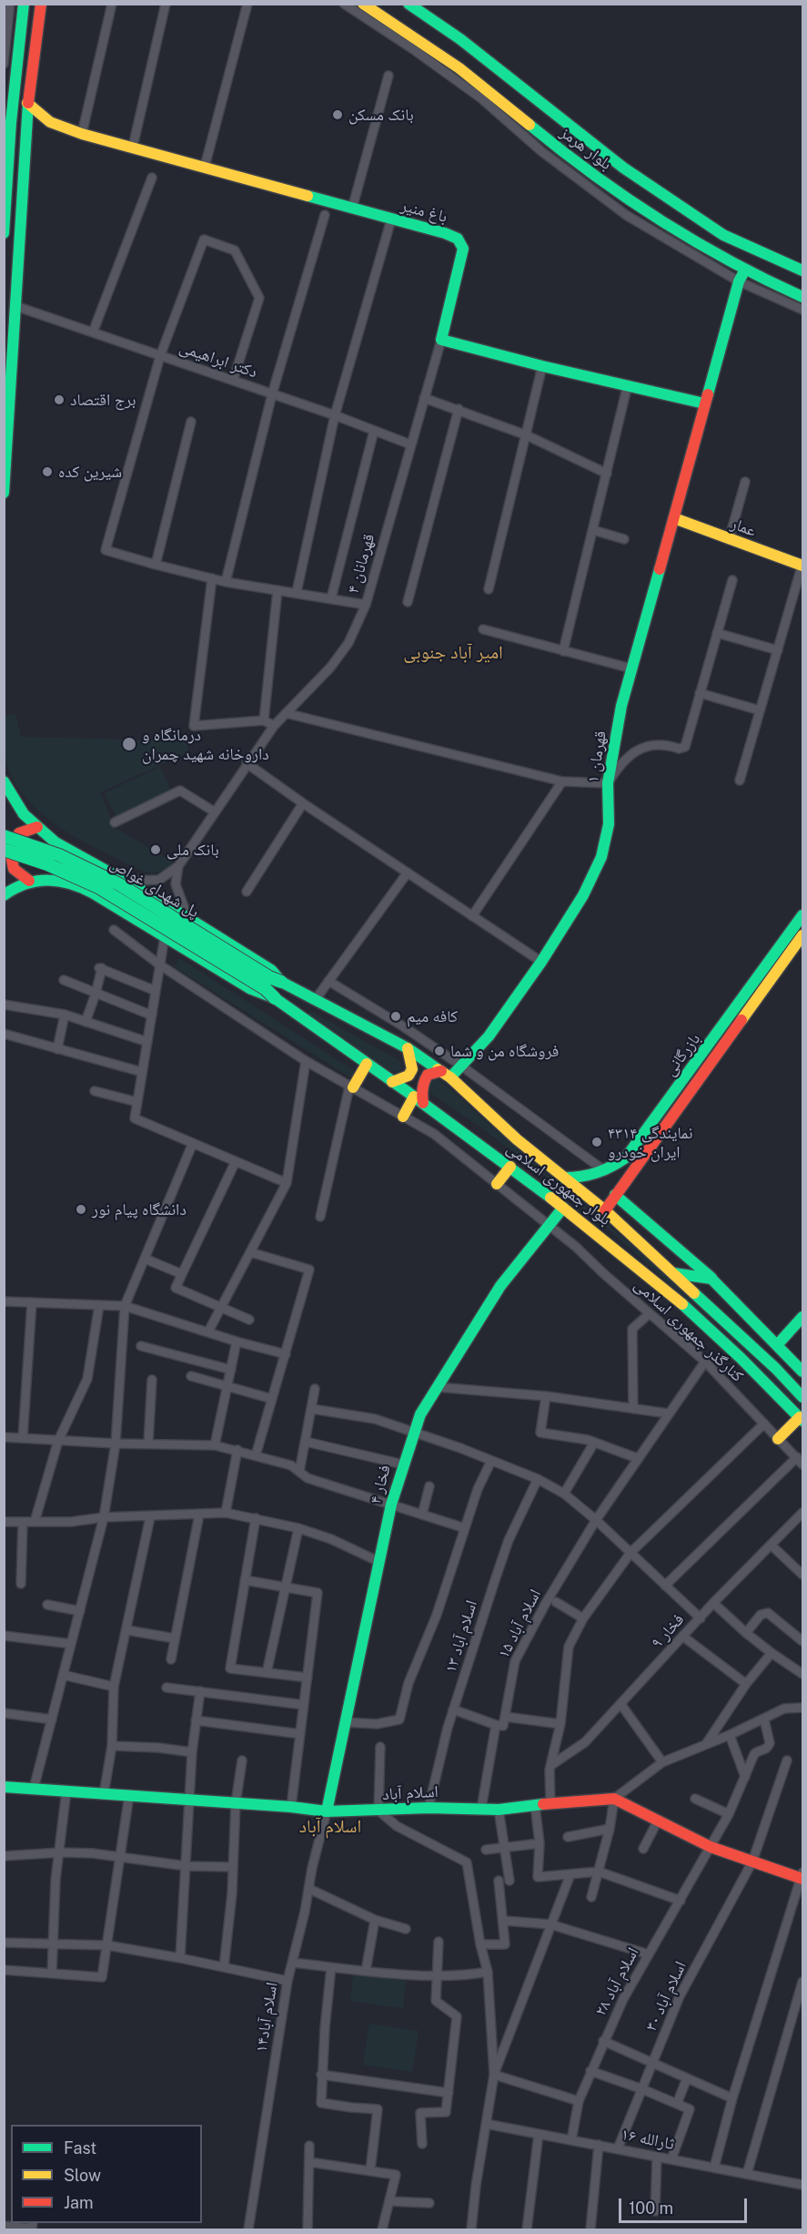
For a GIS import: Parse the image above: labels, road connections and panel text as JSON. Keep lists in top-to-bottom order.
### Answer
{
  "streets": {
    "main road": [
      "بلوار هرمز",
      "باغ منیر",
      "عمار",
      "قهرمان ۱",
      "پل شهدای غواص",
      "بازرگانی",
      "بلوار جمهوری اسلامی",
      "فخار ۴",
      "اسلام آباد"
    ],
    "street": [
      "دکتر ابراهیمی",
      "قهرمانان ۴",
      "کنارگذر جمهوری اسلامی",
      "اسلام آباد ۱۵",
      "فخار ۹",
      "اسلام آباد ۱۳",
      "اسلام آباد ۲۸",
      "اسلام آباد ۳۰",
      "اسلام آباد۱۴",
      "ثارالله ۱۶"
    ]
  },
  "crossings": [
    ["بلوار هرمز", "قهرمان ۱"],
    ["باغ منیر", "قهرمانان ۴"],
    ["دکتر ابراهیمی", "قهرمانان ۴"],
    ["عمار", "قهرمان ۱"],
    ["قهرمان ۱", "بلوار جمهوری اسلامی"],
    ["پل شهدای غواص", "بلوار جمهوری اسلامی"],
    ["بازرگانی", "بلوار جمهوری اسلامی"],
    ["بلوار جمهوری اسلامی", "فخار ۴"],
    ["کنارگذر جمهوری اسلامی", "فخار ۴"],
    ["کنارگذر جمهوری اسلامی", "اسلام آباد ۱۵"],
    ["فخار ۴", "اسلام آباد"],
    ["فخار ۴", "اسلام آباد۱۴"],
    ["اسلام آباد ۱۳", "اسلام آباد"],
    ["اسلام آباد", "اسلام آباد۱۴"],
    ["اسلام آباد ۲۸", "ثارالله ۱۶"],
    ["اسلام آباد ۳۰", "ثارالله ۱۶"]
  ],
  "districts": ["امير آباد جنوبی", "اسلام آباد"],
  "places": [
    "بانک مسکن",
    "برج اقتصاد",
    "شیرین کده",
    "درمانگاه و داروخانه شهید چمران",
    "بانک ملی",
    "کافه میم",
    "فروشگاه من و شما",
    "نمایندگی ۴۳۱۴ ایران خودرو",
    "دانشگاه پیام نور"
  ],
  "legend": ["Fast", "Slow", "Jam"],
  "scale_bar": "100 m"
}
